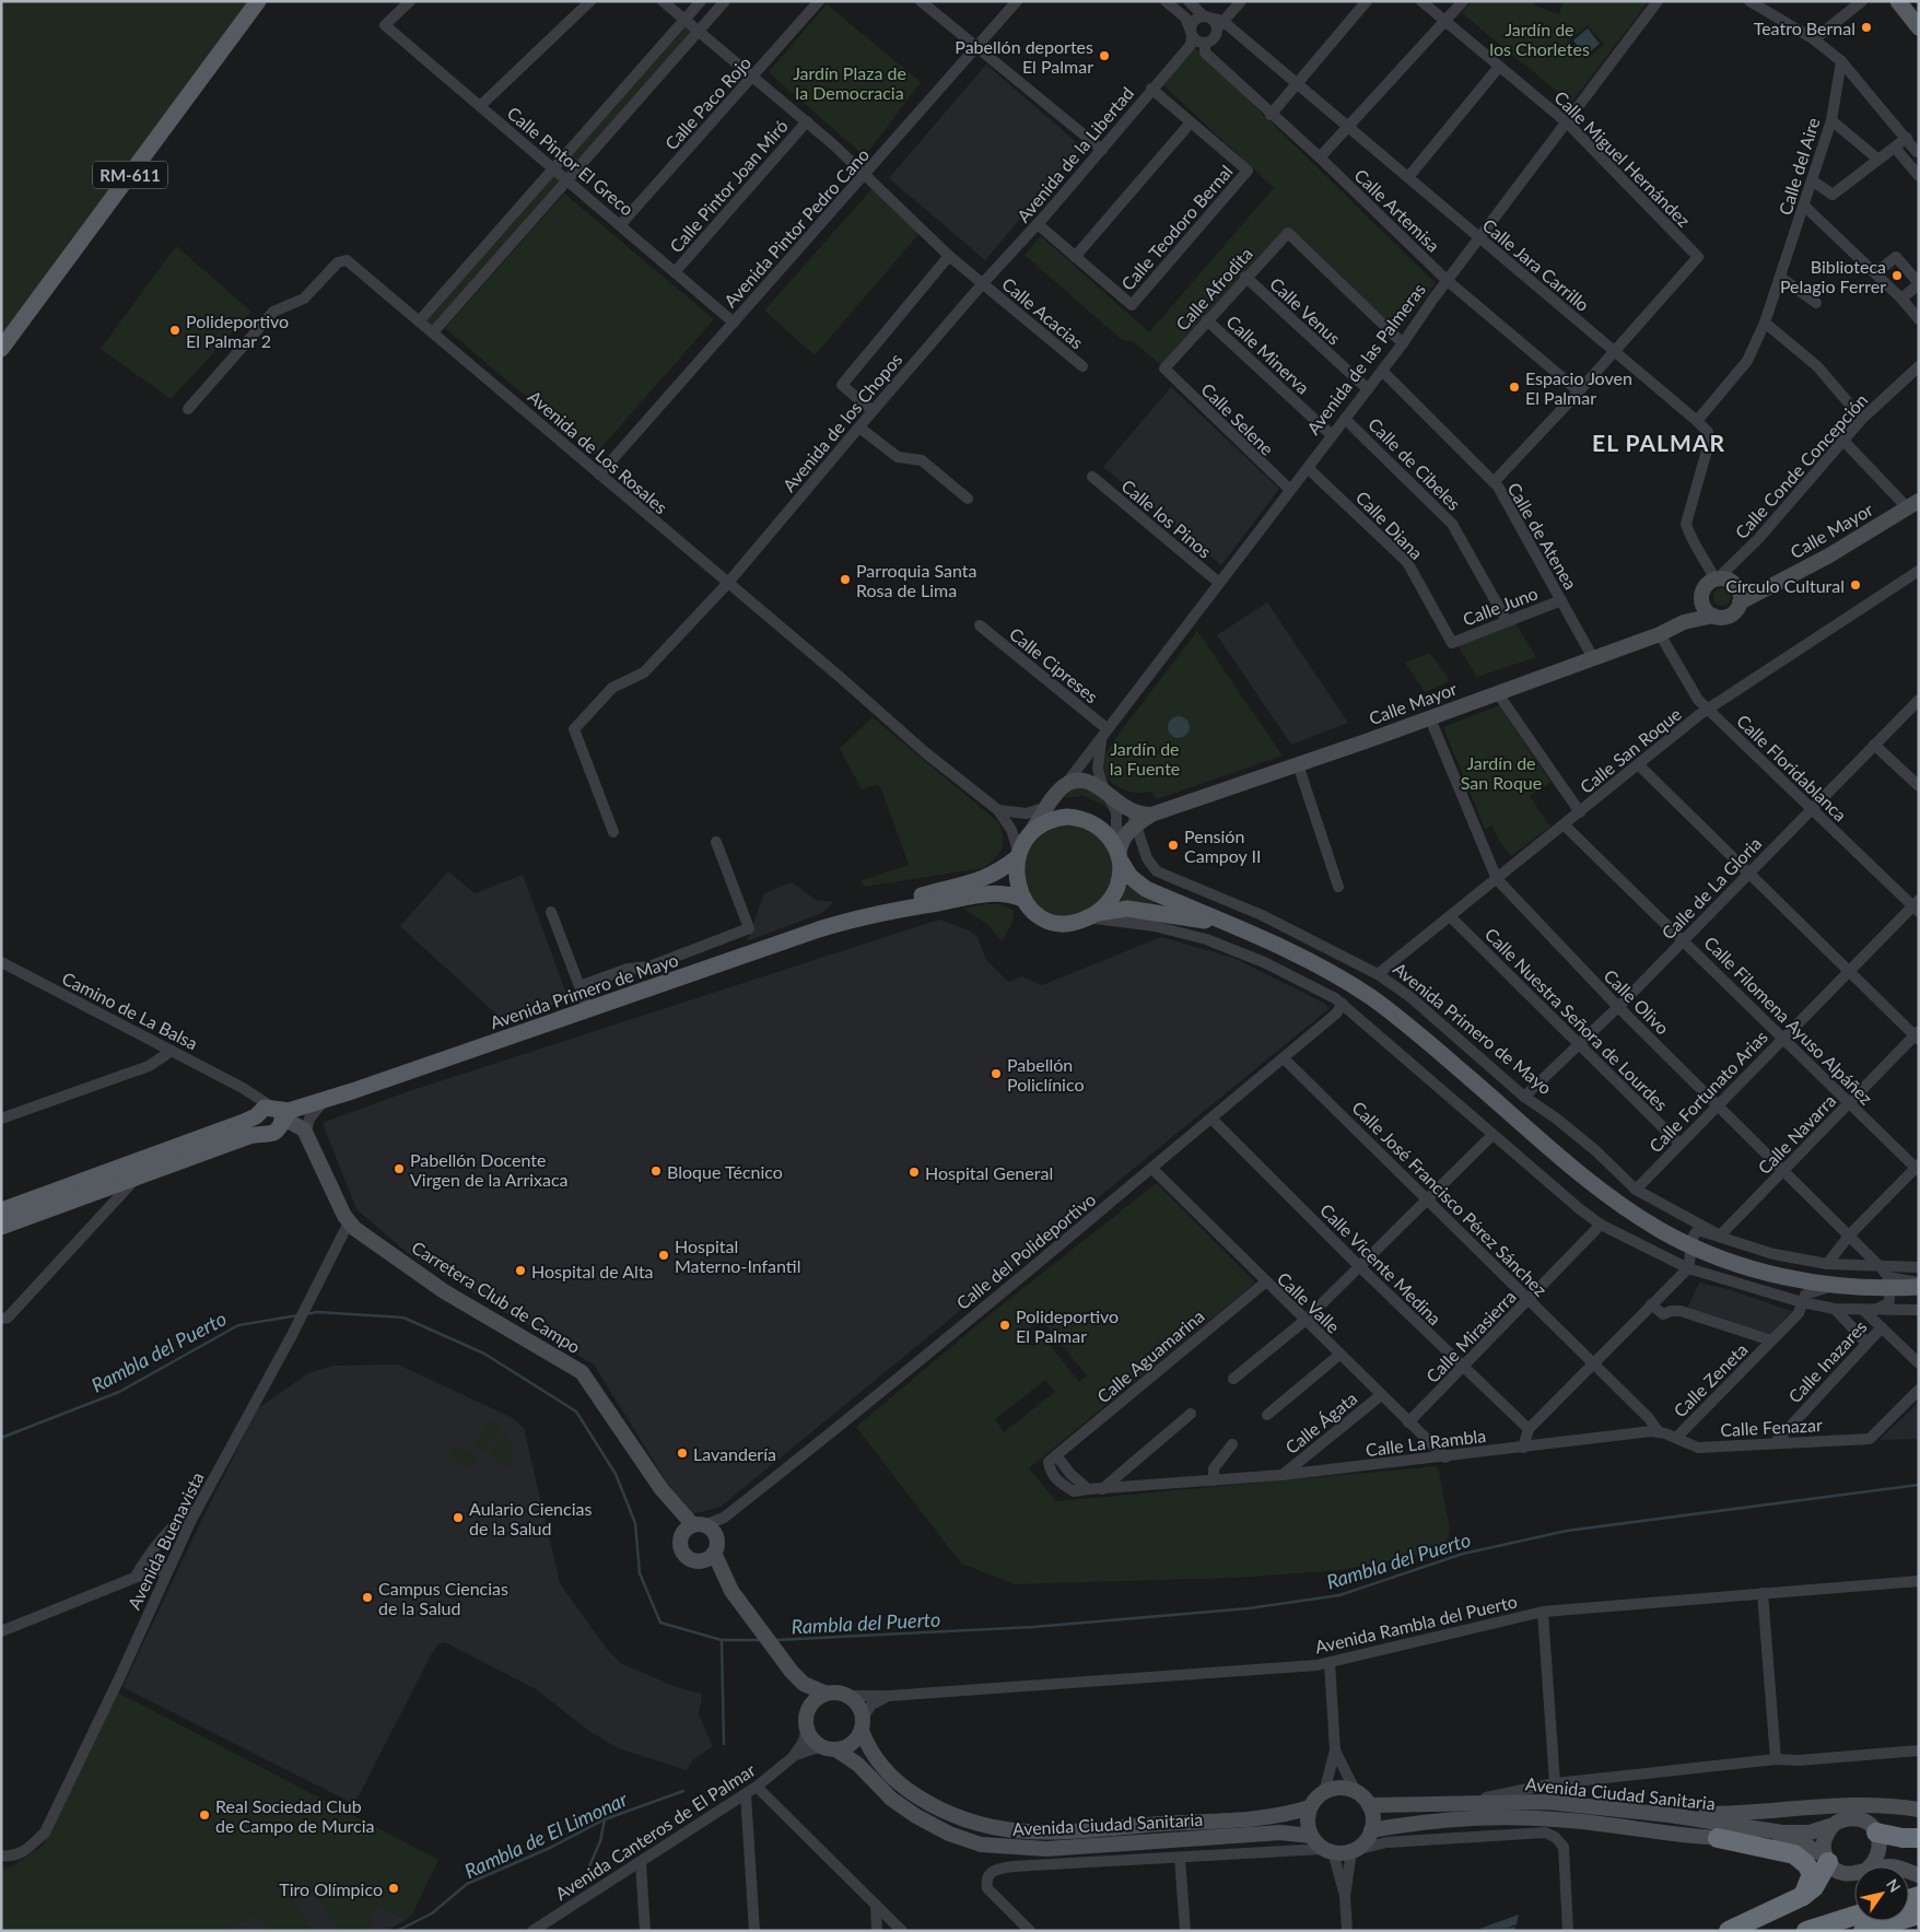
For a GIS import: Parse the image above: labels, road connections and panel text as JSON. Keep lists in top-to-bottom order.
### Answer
{
  "streets": {
    "main road": ["RM-611", "Avenida Primero de Mayo"],
    "street": [
      "Calle Paco Rojo",
      "Avenida de la Libertad",
      "Calle Miguel Hernández",
      "Calle Pintor El Greco",
      "Calle del Aire",
      "Calle Pintor Joan Miró",
      "Calle Artemisa",
      "Avenida Pintor Pedro Cano",
      "Calle Teodoro Bernal",
      "Calle Jara Carrillo",
      "Calle Afrodita",
      "Calle Venus",
      "Calle Acacias",
      "Calle Minerva",
      "Avenida de las Palmeras",
      "Calle Selene",
      "Avenida de los Chopos",
      "Avenida de Los Rosales",
      "Calle de Cibeles",
      "Calle Conde Concepción",
      "Calle los Pinos",
      "Calle Diana",
      "Calle Mayor",
      "Calle de Atenea",
      "Calle Juno",
      "Calle Cipreses",
      "Calle San Roque",
      "Calle Floridablanca",
      "Calle de La Gloria",
      "Calle Olivo",
      "Camino de La Balsa",
      "Calle Nuestra Señora de Lourdes",
      "Calle Filomena Ayuso Alpáñez",
      "Calle Fortunato Arias",
      "Calle Navarra",
      "Calle José Francisco Pérez Sánchez",
      "Calle del Polideportivo",
      "Calle Vicente Medina",
      "Carretera Club de Campo",
      "Calle Valle",
      "Calle Mirasierra",
      "Calle Aguamarina",
      "Calle Inazares",
      "Calle Zeneta",
      "Calle Ágata",
      "Calle Fenazar",
      "Calle La Rambla",
      "Avenida Buenavista",
      "Avenida Rambla del Puerto",
      "Avenida Ciudad Sanitaria",
      "Avenida Canteros de El Palmar"
    ]
  },
  "crossings": [
    ["Calle Paco Rojo", "Calle Pintor El Greco"],
    ["Calle Paco Rojo", "Calle Acacias"],
    ["Avenida de la Libertad", "Calle Artemisa"],
    ["Avenida de la Libertad", "Calle Acacias"],
    ["Avenida de la Libertad", "Avenida de los Chopos"],
    ["Calle Miguel Hernández", "Calle Jara Carrillo"],
    ["Calle Miguel Hernández", "Avenida de las Palmeras"],
    ["Calle Pintor El Greco", "Calle Pintor Joan Miró"],
    ["Calle Pintor El Greco", "Avenida Pintor Pedro Cano"],
    ["Calle del Aire", "Calle Jara Carrillo"],
    ["Calle Pintor Joan Miró", "Calle Acacias"],
    ["Calle Artemisa", "Avenida de las Palmeras"],
    ["Avenida Pintor Pedro Cano", "Calle Acacias"],
    ["Avenida Pintor Pedro Cano", "Avenida de Los Rosales"],
    ["Calle Jara Carrillo", "Avenida de las Palmeras"],
    ["Calle Jara Carrillo", "Calle Conde Concepción"],
    ["Calle Jara Carrillo", "Calle Mayor"],
    ["Calle Afrodita", "Calle Venus"],
    ["Calle Afrodita", "Calle Minerva"],
    ["Calle Afrodita", "Avenida de las Palmeras"],
    ["Calle Afrodita", "Calle Selene"],
    ["Calle Venus", "Avenida de las Palmeras"],
    ["Calle Acacias", "Avenida de los Chopos"],
    ["Calle Minerva", "Avenida de las Palmeras"],
    ["Avenida de las Palmeras", "Calle Selene"],
    ["Avenida de las Palmeras", "Avenida de Los Rosales"],
    ["Avenida de las Palmeras", "Calle de Cibeles"],
    ["Avenida de las Palmeras", "Calle los Pinos"],
    ["Avenida de las Palmeras", "Calle Diana"],
    ["Avenida de las Palmeras", "Calle Mayor"],
    ["Avenida de las Palmeras", "Calle de Atenea"],
    ["Avenida de las Palmeras", "Calle Cipreses"],
    ["Avenida de las Palmeras", "Avenida Primero de Mayo"],
    ["Avenida de los Chopos", "Avenida de Los Rosales"],
    ["Avenida de Los Rosales", "Calle Mayor"],
    ["Avenida de Los Rosales", "Avenida Primero de Mayo"],
    ["Calle de Cibeles", "Calle Juno"],
    ["Calle Conde Concepción", "Calle Mayor"],
    ["Calle Diana", "Calle Juno"],
    ["Calle Mayor", "Calle de Atenea"],
    ["Calle Mayor", "Calle Floridablanca"],
    ["Calle Mayor", "Avenida Primero de Mayo"],
    ["Calle Mayor", "Calle Olivo"],
    ["Calle de Atenea", "Calle Juno"],
    ["Calle San Roque", "Calle Floridablanca"],
    ["Calle San Roque", "Avenida Primero de Mayo"],
    ["Calle San Roque", "Calle Olivo"],
    ["Calle San Roque", "Calle Nuestra Señora de Lourdes"],
    ["Calle San Roque", "Calle Filomena Ayuso Alpáñez"],
    ["Calle Floridablanca", "Calle de La Gloria"],
    ["Calle Floridablanca", "Calle Fortunato Arias"],
    ["Calle de La Gloria", "Avenida Primero de Mayo"],
    ["Calle de La Gloria", "Calle Olivo"],
    ["Calle de La Gloria", "Calle Nuestra Señora de Lourdes"],
    ["Calle de La Gloria", "Calle Filomena Ayuso Alpáñez"],
    ["Avenida Primero de Mayo", "Calle Olivo"],
    ["Avenida Primero de Mayo", "Camino de La Balsa"],
    ["Avenida Primero de Mayo", "Calle Fortunato Arias"],
    ["Avenida Primero de Mayo", "Calle Navarra"],
    ["Avenida Primero de Mayo", "Carretera Club de Campo"],
    ["Calle Olivo", "Calle Fortunato Arias"],
    ["Calle Olivo", "Calle Navarra"],
    ["Camino de La Balsa", "Carretera Club de Campo"],
    ["Calle Nuestra Señora de Lourdes", "Calle Fortunato Arias"],
    ["Calle Filomena Ayuso Alpáñez", "Calle Fortunato Arias"],
    ["Calle Filomena Ayuso Alpáñez", "Calle Navarra"],
    ["Calle José Francisco Pérez Sánchez", "Calle del Polideportivo"],
    ["Calle José Francisco Pérez Sánchez", "Calle Mirasierra"],
    ["Calle José Francisco Pérez Sánchez", "Calle Zeneta"],
    ["Calle del Polideportivo", "Calle Vicente Medina"],
    ["Calle del Polideportivo", "Carretera Club de Campo"],
    ["Calle del Polideportivo", "Calle Valle"],
    ["Calle Vicente Medina", "Calle Mirasierra"],
    ["Carretera Club de Campo", "Avenida Buenavista"],
    ["Calle Valle", "Calle Mirasierra"],
    ["Calle Valle", "Calle Aguamarina"],
    ["Calle Valle", "Calle Ágata"],
    ["Calle Valle", "Calle La Rambla"],
    ["Calle Aguamarina", "Calle La Rambla"],
    ["Calle Inazares", "Calle Fenazar"],
    ["Calle Zeneta", "Calle Fenazar"],
    ["Calle Zeneta", "Calle La Rambla"],
    ["Calle Ágata", "Calle La Rambla"],
    ["Avenida Rambla del Puerto", "Avenida Ciudad Sanitaria"],
    ["Avenida Rambla del Puerto", "Avenida Canteros de El Palmar"],
    ["Avenida Ciudad Sanitaria", "Avenida Canteros de El Palmar"]
  ],
  "districts": ["EL PALMAR"],
  "water": ["Rambla del Puerto", "Rambla de El Limonar"],
  "parks": [
    "Jardín de los Chorletes",
    "Jardín Plaza de la Democracia",
    "Jardín de la Fuente",
    "Jardín de San Roque"
  ],
  "places": [
    "Teatro Bernal",
    "Pabellón deportes El Palmar",
    "Biblioteca Pelagio Ferrer",
    "Polideportivo El Palmar 2",
    "Espacio Joven El Palmar",
    "Parroquia Santa Rosa de Lima",
    "Círculo Cultural",
    "Pensión Campoy II",
    "Pabellón Policlínico",
    "Pabellón Docente Virgen de la Arrixaca",
    "Bloque Técnico",
    "Hospital General",
    "Hospital Materno-Infantil",
    "Hospital de Alta",
    "Polideportivo El Palmar",
    "Lavandería",
    "Aulario Ciencias de la Salud",
    "Campus Ciencias de la Salud",
    "Real Sociedad Club de Campo de Murcia",
    "Tiro Olímpico"
  ],
  "north": "top right"
}
